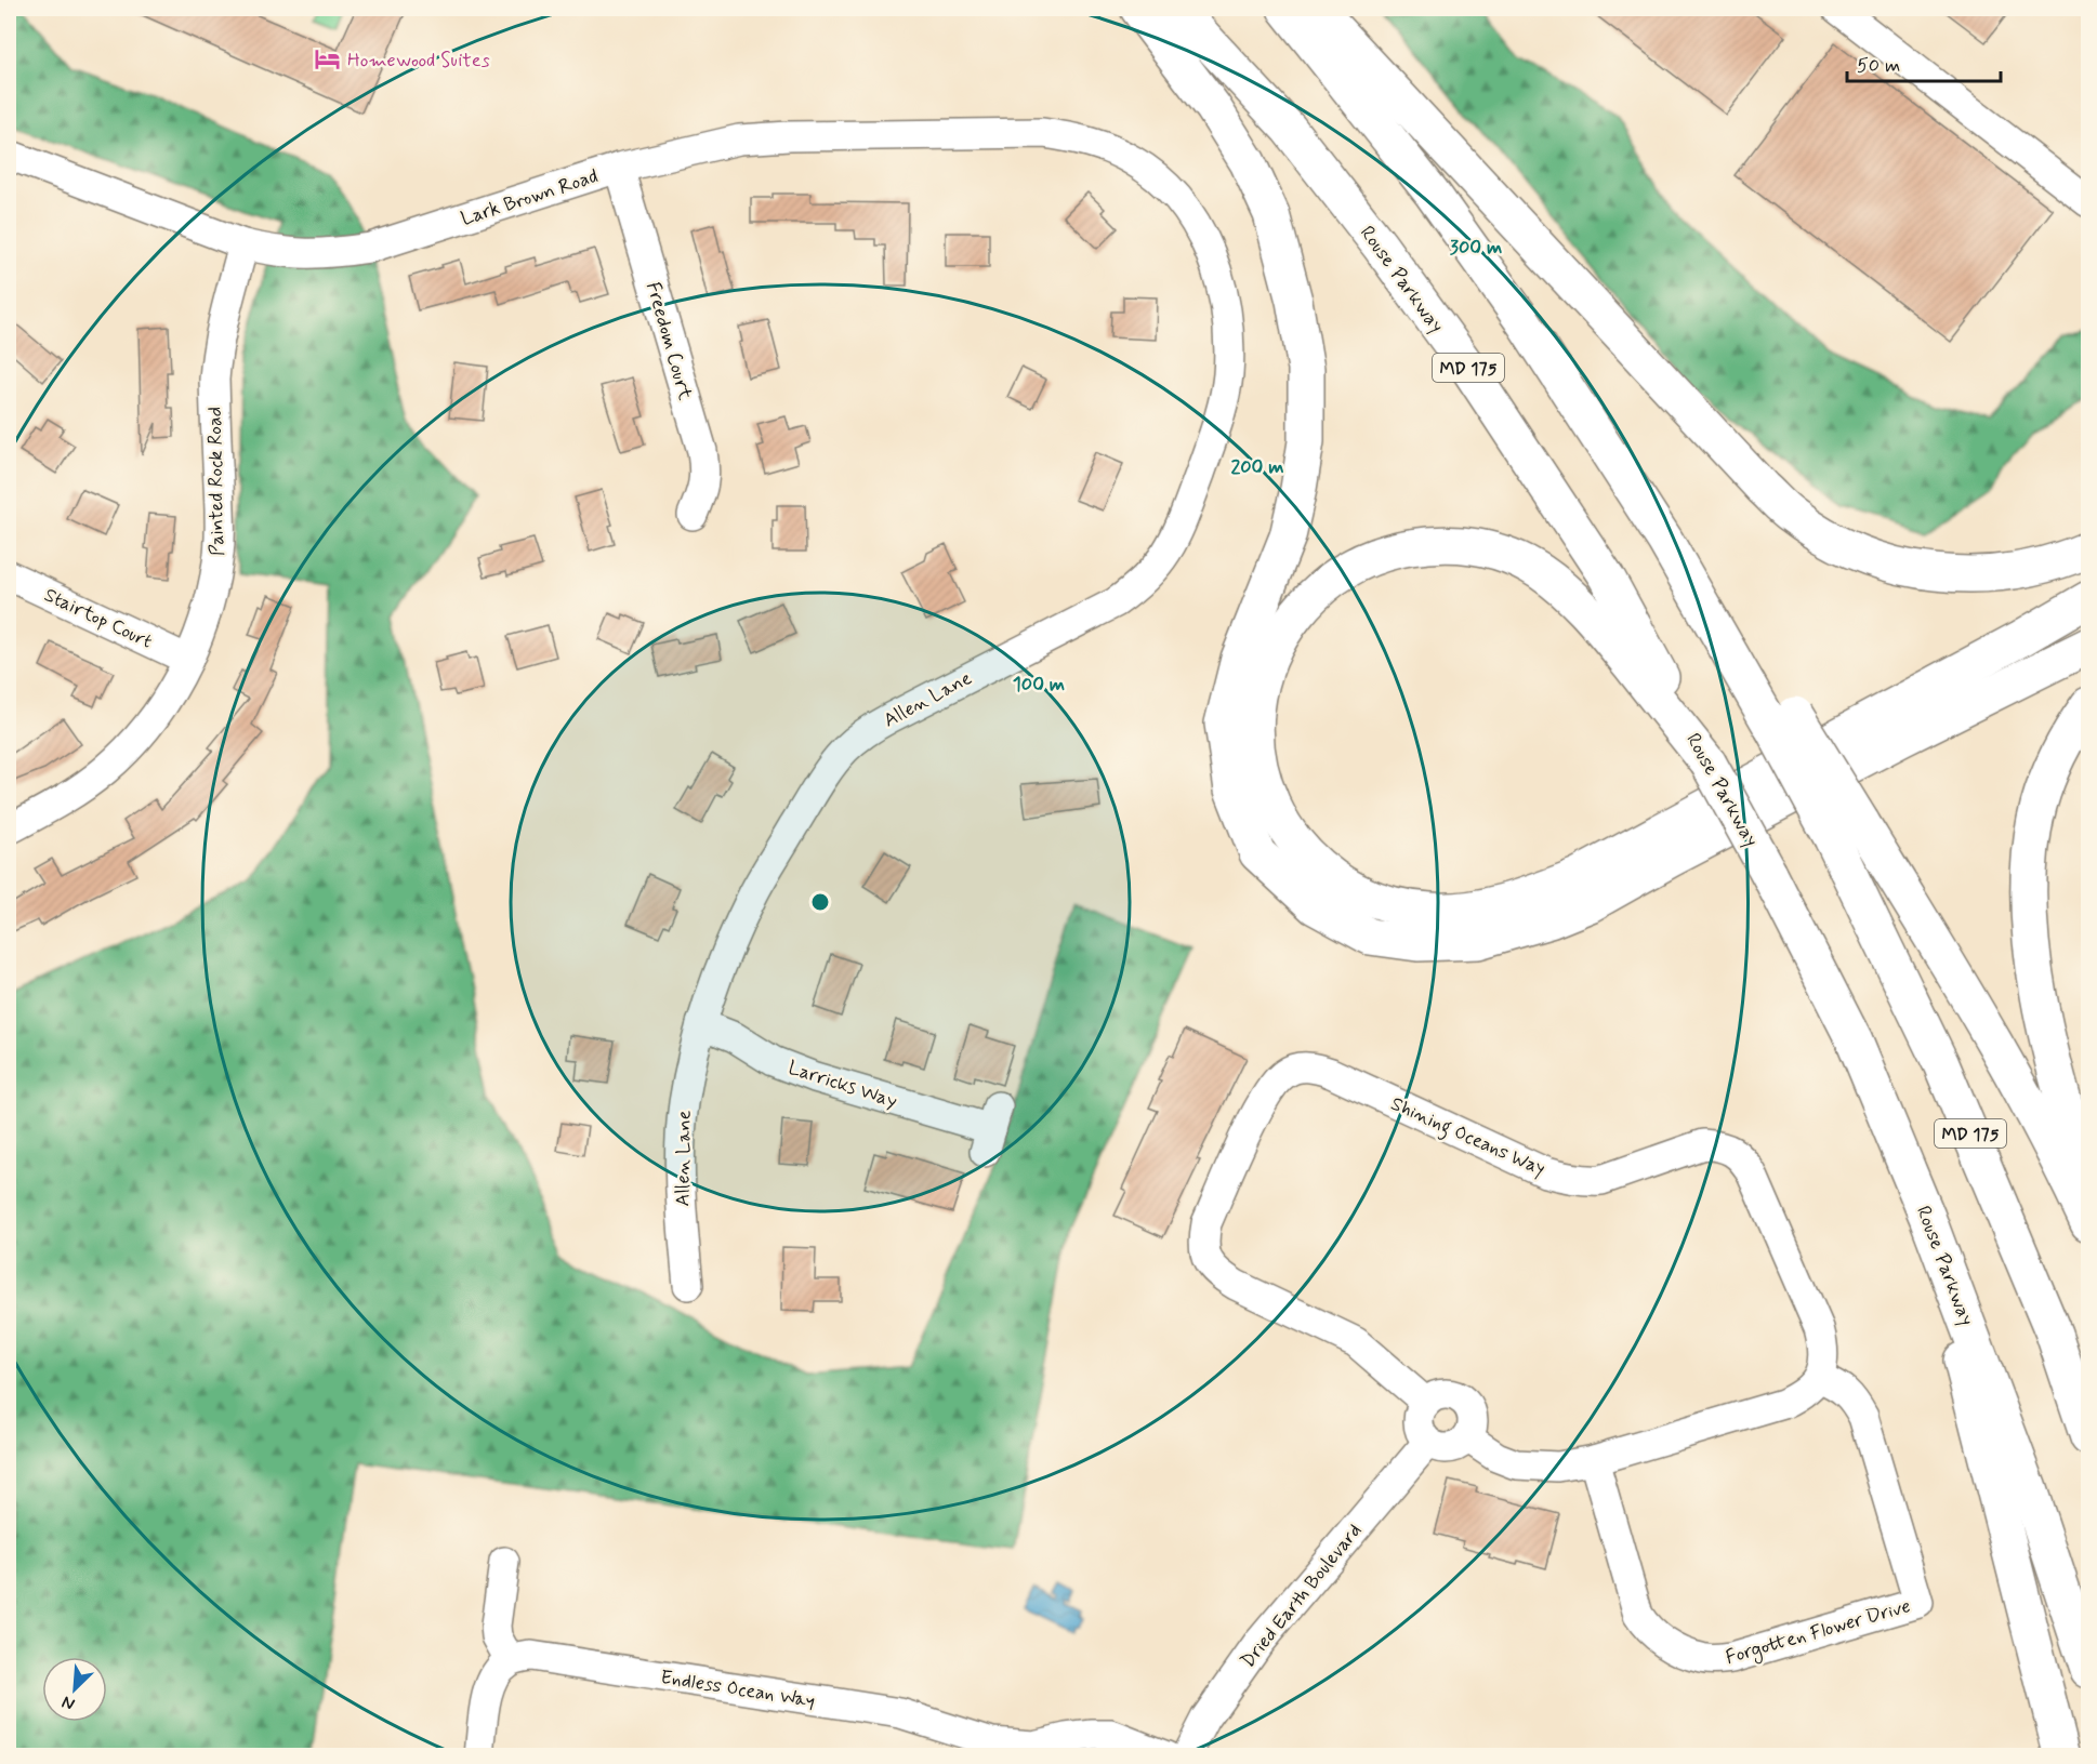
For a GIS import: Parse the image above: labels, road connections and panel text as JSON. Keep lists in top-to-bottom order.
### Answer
{
  "streets": {
    "main road": ["Rouse Parkway", "MD 175"],
    "street": [
      "Lark Brown Road",
      "Freedom Court",
      "Painted Rock Road",
      "Stairtop Court",
      "Allen Lane",
      "Larricks Way",
      "Shining Oceans Way",
      "Dried Earth Boulevard",
      "Forgotten Flower Drive",
      "Endless Ocean Way"
    ]
  },
  "crossings": [
    ["Lark Brown Road", "Freedom Court"],
    ["Lark Brown Road", "Painted Rock Road"],
    ["Lark Brown Road", "Allen Lane"],
    ["Painted Rock Road", "Stairtop Court"],
    ["Allen Lane", "Larricks Way"],
    ["Shining Oceans Way", "Dried Earth Boulevard"],
    ["Shining Oceans Way", "Forgotten Flower Drive"]
  ],
  "places": {
    "hotel": ["Homewood Suites"]
  },
  "scale_bar": "50 m",
  "north": "bottom left",
  "rings": ["300 m", "200 m", "100 m"]
}
